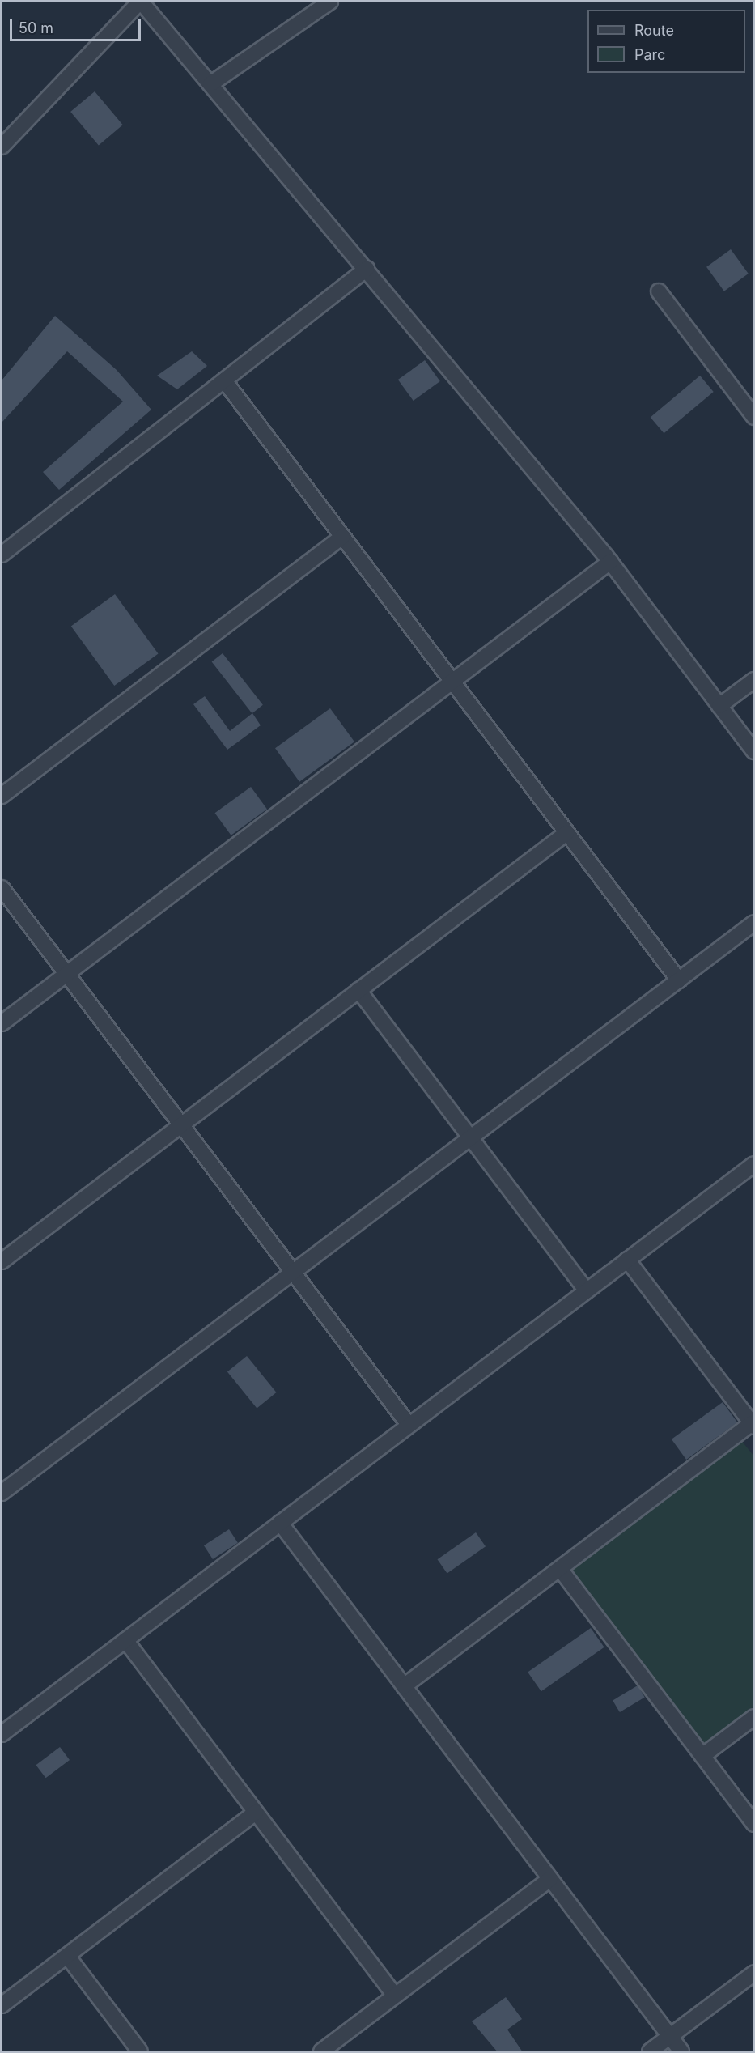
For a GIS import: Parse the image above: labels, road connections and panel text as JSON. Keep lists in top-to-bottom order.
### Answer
{
  "legend": ["Route", "Parc"],
  "scale_bar": "50 m"
}
